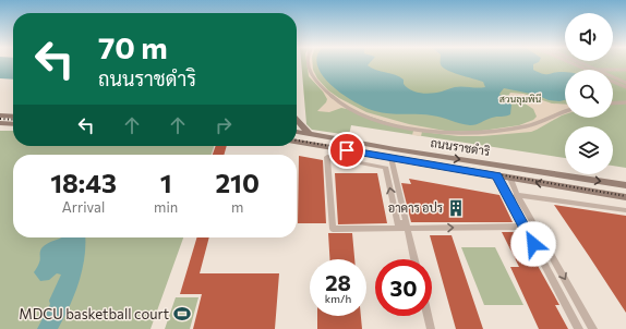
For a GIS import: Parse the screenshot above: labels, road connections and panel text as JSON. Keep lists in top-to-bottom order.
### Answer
{
  "streets": {
    "main road": ["ถนนราชดำริ"]
  },
  "parks": ["สวนลุมพินี"],
  "places": {
    "building": ["อาคาร อปร"],
    "sports": ["MDCU basketball court"]
  },
  "page": {
    "turn": ["70 m", "ถนนราชดำริ"],
    "eta": [
      "18:43",
      "Arrival",
      "1",
      "min",
      "210",
      "m"
    ],
    "speed": "28 km/h",
    "limit": "30"
  }
}
